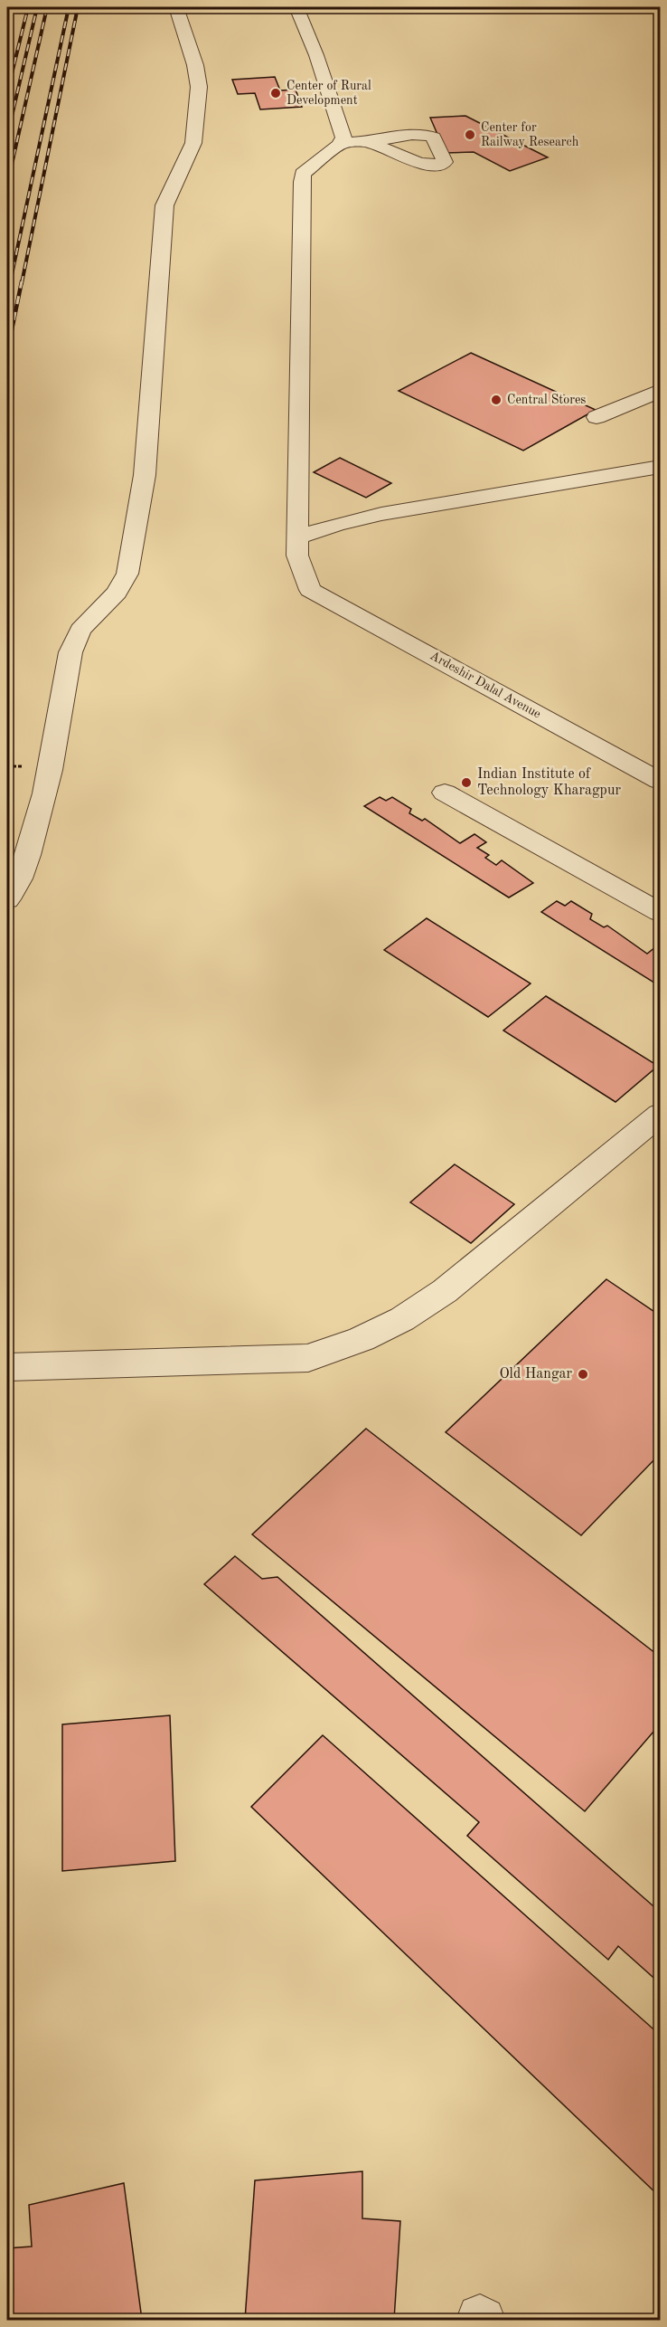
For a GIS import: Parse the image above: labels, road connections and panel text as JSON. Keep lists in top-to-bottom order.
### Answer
{
  "streets": {
    "street": ["Ardeshir Dalal Avenue"]
  },
  "places": [
    "Center of Rural Development",
    "Center for Railway Research",
    "Central Stores",
    "Indian Institute of Technology Kharagpur",
    "Old Hangar"
  ]
}
